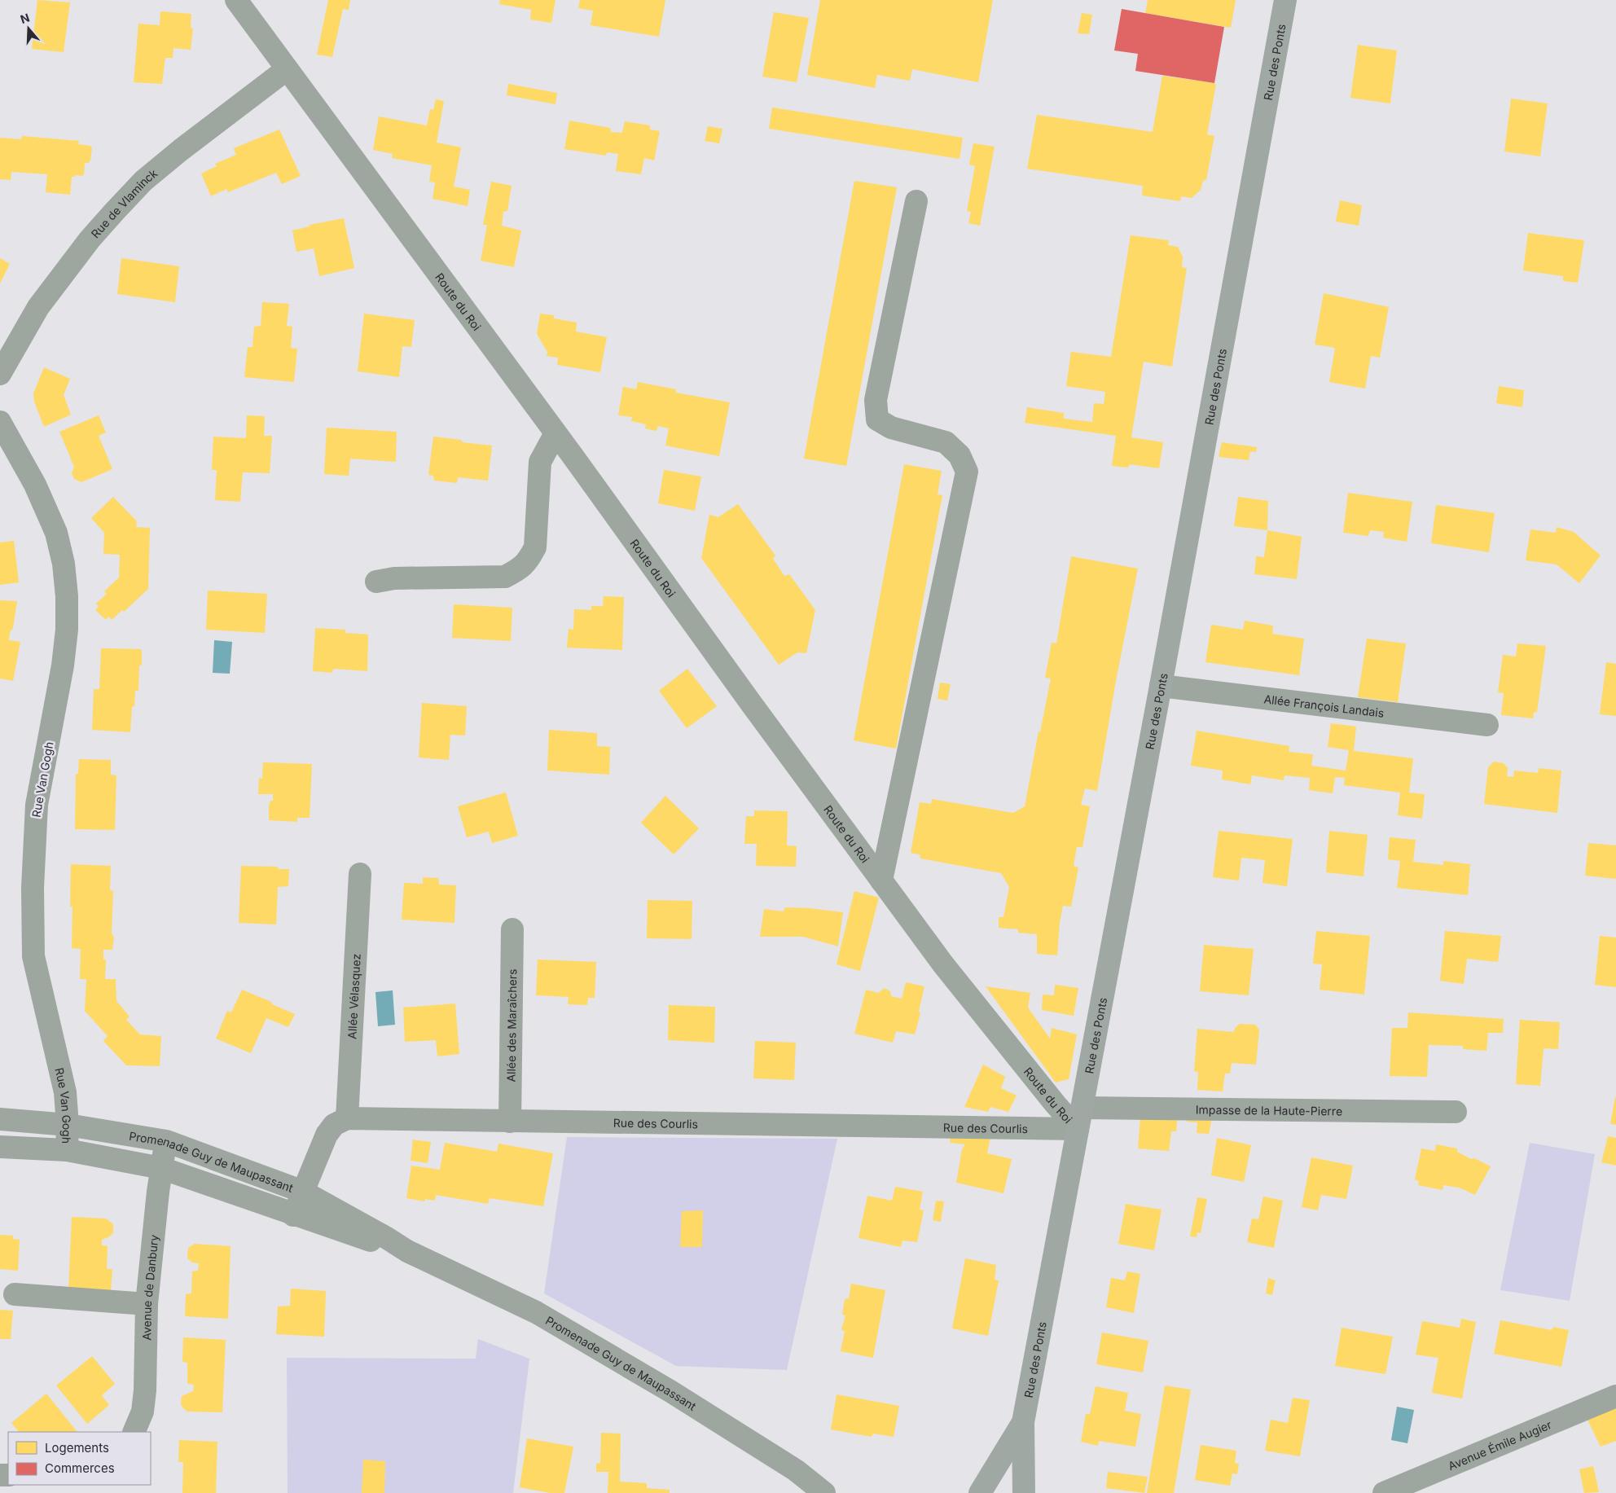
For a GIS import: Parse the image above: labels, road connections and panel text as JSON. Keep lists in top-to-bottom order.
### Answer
{
  "streets": {
    "main road": ["Rue des Ponts"],
    "street": [
      "Rue de Vlaminck",
      "Route du Roi",
      "Allée François Landais",
      "Rue Van Gogh",
      "Allée Vélasquez",
      "Allée des Maraîchers",
      "Impasse de la Haute-Pierre",
      "Rue des Courlis",
      "Promenade Guy de Maupassant",
      "Avenue de Danbury",
      "Avenue Émile Augier"
    ]
  },
  "crossings": [
    ["Rue des Ponts", "Route du Roi"],
    ["Rue des Ponts", "Allée François Landais"],
    ["Rue des Ponts", "Impasse de la Haute-Pierre"],
    ["Rue des Ponts", "Rue des Courlis"],
    ["Rue de Vlaminck", "Route du Roi"],
    ["Route du Roi", "Impasse de la Haute-Pierre"],
    ["Route du Roi", "Rue des Courlis"],
    ["Rue Van Gogh", "Promenade Guy de Maupassant"],
    ["Allée Vélasquez", "Rue des Courlis"],
    ["Allée des Maraîchers", "Rue des Courlis"],
    ["Impasse de la Haute-Pierre", "Rue des Courlis"],
    ["Promenade Guy de Maupassant", "Avenue de Danbury"]
  ],
  "legend": ["Logements", "Commerces"],
  "north": "top"
}
